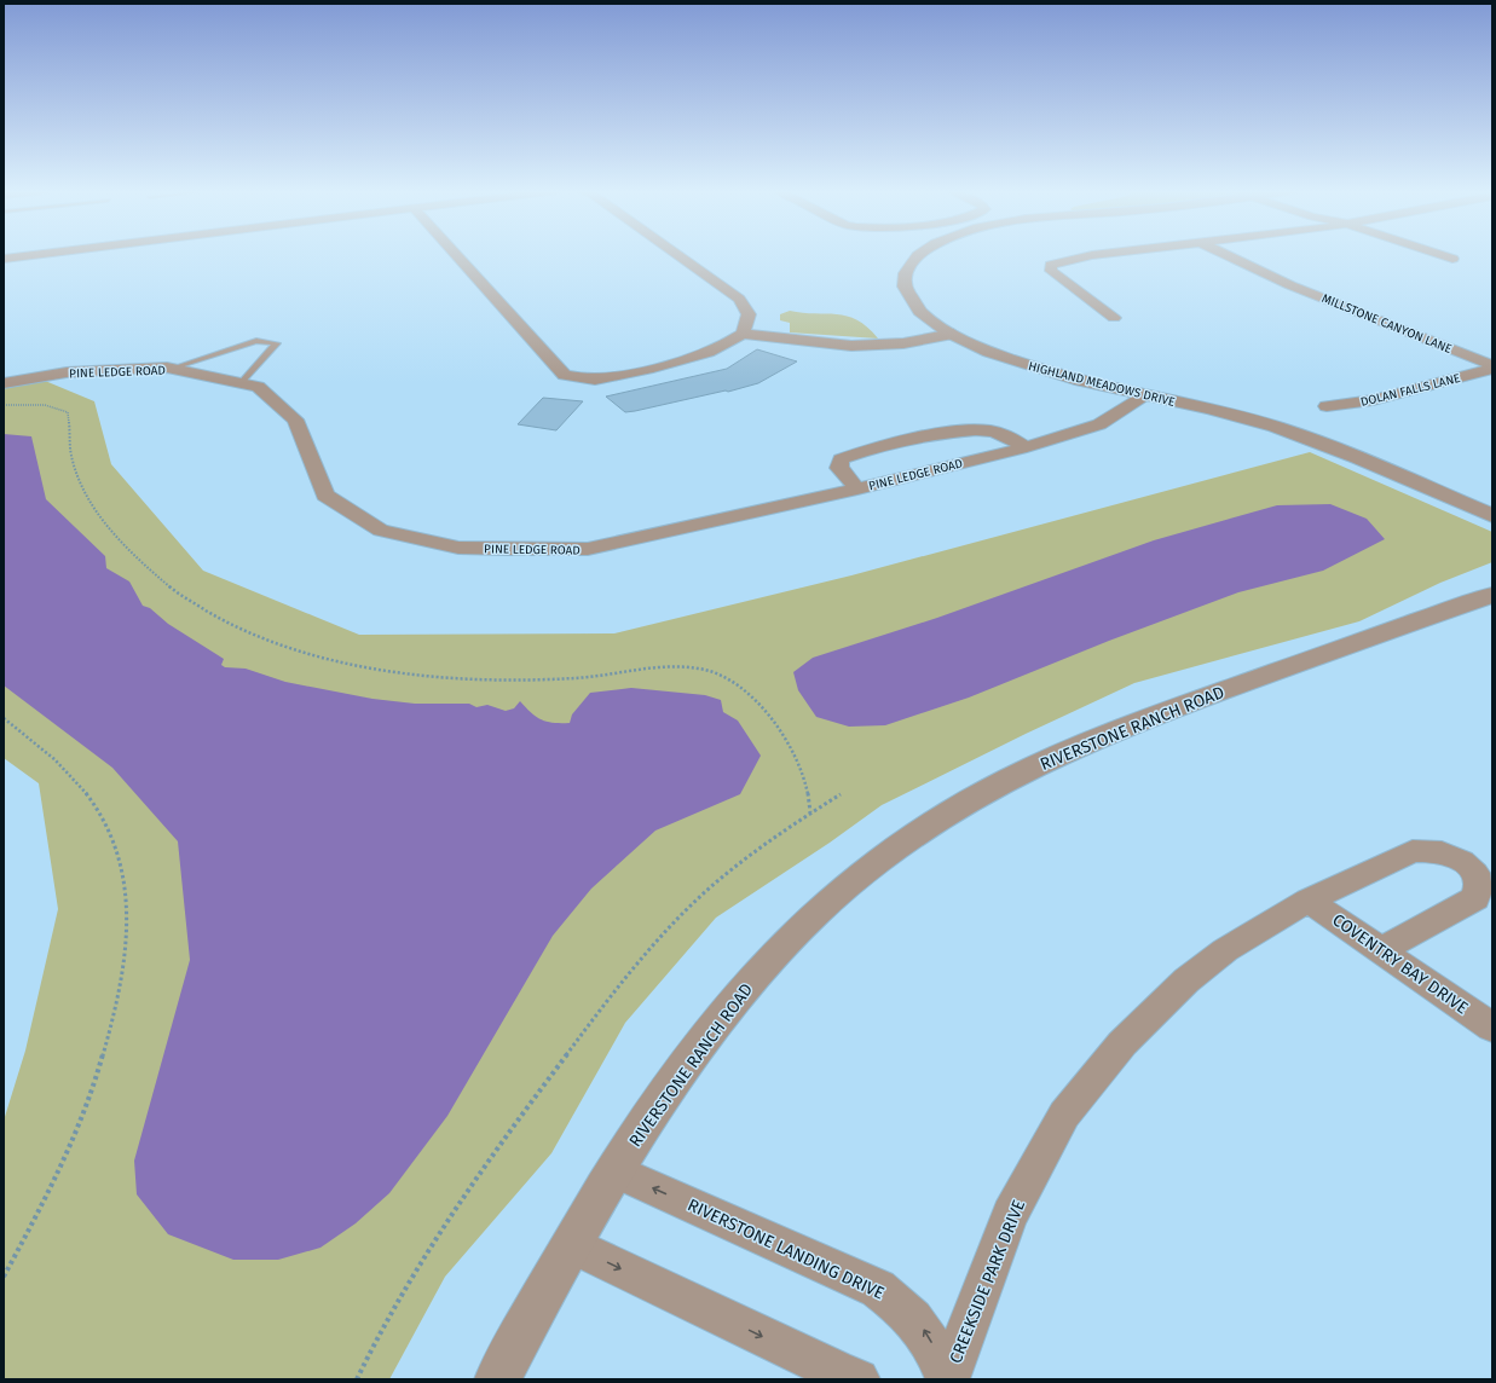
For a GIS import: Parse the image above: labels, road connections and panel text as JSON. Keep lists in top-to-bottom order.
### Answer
{
  "streets": {
    "street": [
      "MILLSTONE CANYON LANE",
      "PINE LEDGE ROAD",
      "HIGHLAND MEADOWS DRIVE",
      "DOLAN FALLS LANE",
      "RIVERSTONE RANCH ROAD",
      "COVENTRY BAY DRIVE",
      "RIVERSTONE LANDING DRIVE",
      "CREEKSIDE PARK DRIVE"
    ]
  },
  "crossings": [
    ["PINE LEDGE ROAD", "HIGHLAND MEADOWS DRIVE"],
    ["RIVERSTONE RANCH ROAD", "RIVERSTONE LANDING DRIVE"],
    ["COVENTRY BAY DRIVE", "CREEKSIDE PARK DRIVE"],
    ["RIVERSTONE LANDING DRIVE", "CREEKSIDE PARK DRIVE"]
  ]
}
